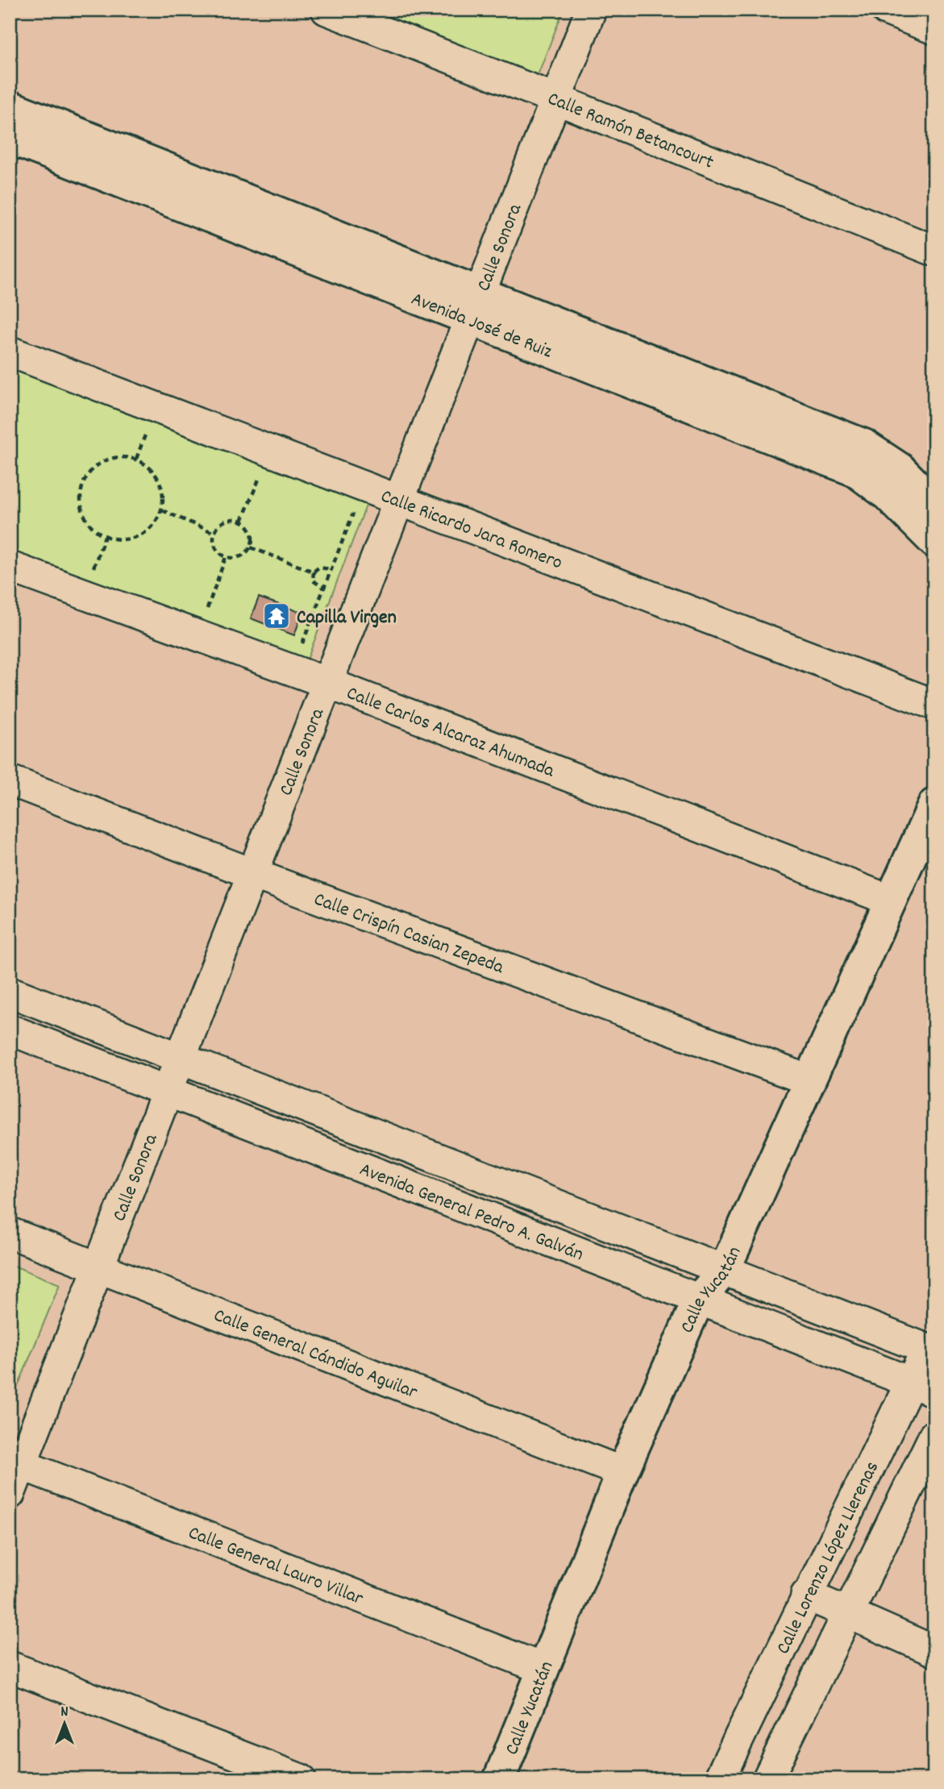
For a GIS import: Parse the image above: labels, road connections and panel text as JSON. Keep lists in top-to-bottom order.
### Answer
{
  "streets": {
    "street": [
      "Calle Ramón Betancourt",
      "Calle Sonora",
      "Avenida José de Ruiz",
      "Calle Ricardo Jara Romero",
      "Calle Carlos Alcaraz Ahumada",
      "Calle Crispín Casian Zepeda",
      "Avenida General Pedro A. Galván",
      "Calle Yucatán",
      "Calle General Cándido Aguilar",
      "Calle Lorenzo López Llerenas",
      "Calle General Lauro Villar"
    ]
  },
  "crossings": [
    ["Calle Ramón Betancourt", "Calle Sonora"],
    ["Calle Sonora", "Avenida José de Ruiz"],
    ["Calle Sonora", "Calle Ricardo Jara Romero"],
    ["Calle Sonora", "Calle Carlos Alcaraz Ahumada"],
    ["Calle Sonora", "Calle Crispín Casian Zepeda"],
    ["Calle Sonora", "Avenida General Pedro A. Galván"],
    ["Calle Sonora", "Calle General Cándido Aguilar"],
    ["Calle Sonora", "Calle General Lauro Villar"],
    ["Calle Carlos Alcaraz Ahumada", "Calle Yucatán"],
    ["Calle Crispín Casian Zepeda", "Calle Yucatán"],
    ["Avenida General Pedro A. Galván", "Calle Yucatán"],
    ["Avenida General Pedro A. Galván", "Calle Lorenzo López Llerenas"],
    ["Calle Yucatán", "Calle General Cándido Aguilar"],
    ["Calle Yucatán", "Calle General Lauro Villar"]
  ],
  "places": {
    "temple": ["Capilla Virgen"]
  },
  "north": "top"
}
